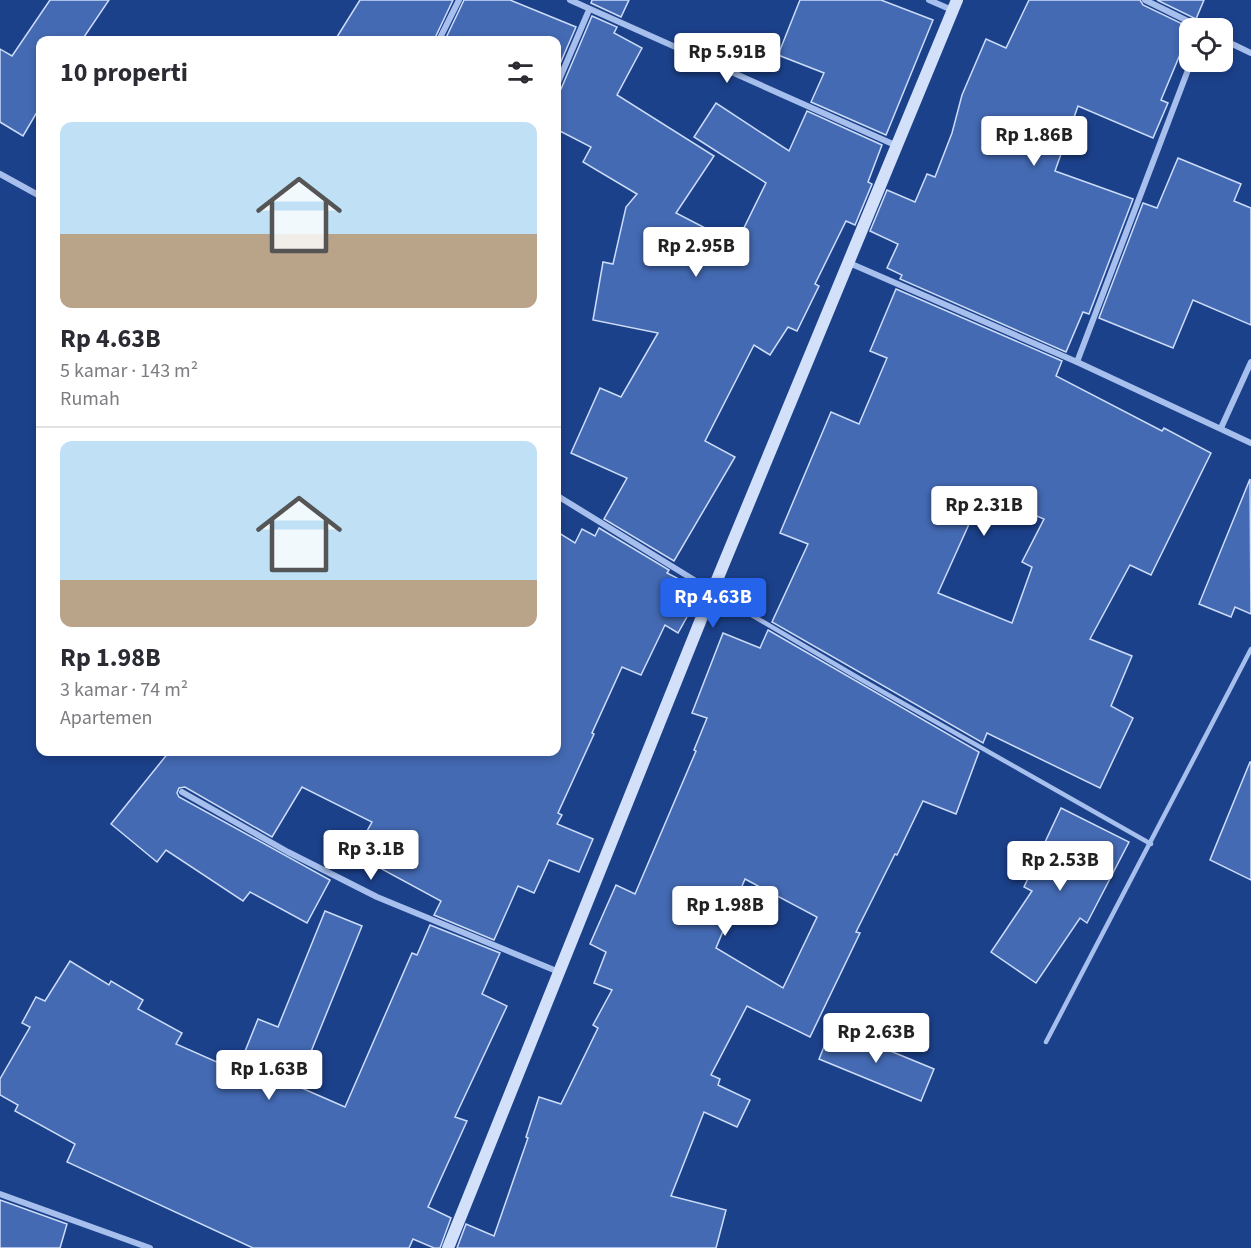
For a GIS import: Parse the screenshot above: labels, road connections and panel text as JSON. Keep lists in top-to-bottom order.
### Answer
{
  "page": {
    "price": [
      "Rp 5.91B",
      "Rp 1.86B",
      "Rp 2.95B",
      "Rp 2.31B",
      "Rp 4.63B",
      "Rp 3.1B",
      "Rp 2.53B",
      "Rp 1.98B",
      "Rp 2.63B",
      "Rp 1.63B"
    ],
    "heading": "10 properti",
    "list": [
      {
        "name": "Rp 4.63B",
        "note": "5 kamar · 143 m² · Rumah"
      },
      {
        "name": "Rp 1.98B",
        "note": "3 kamar · 74 m² · Apartemen"
      }
    ]
  }
}
